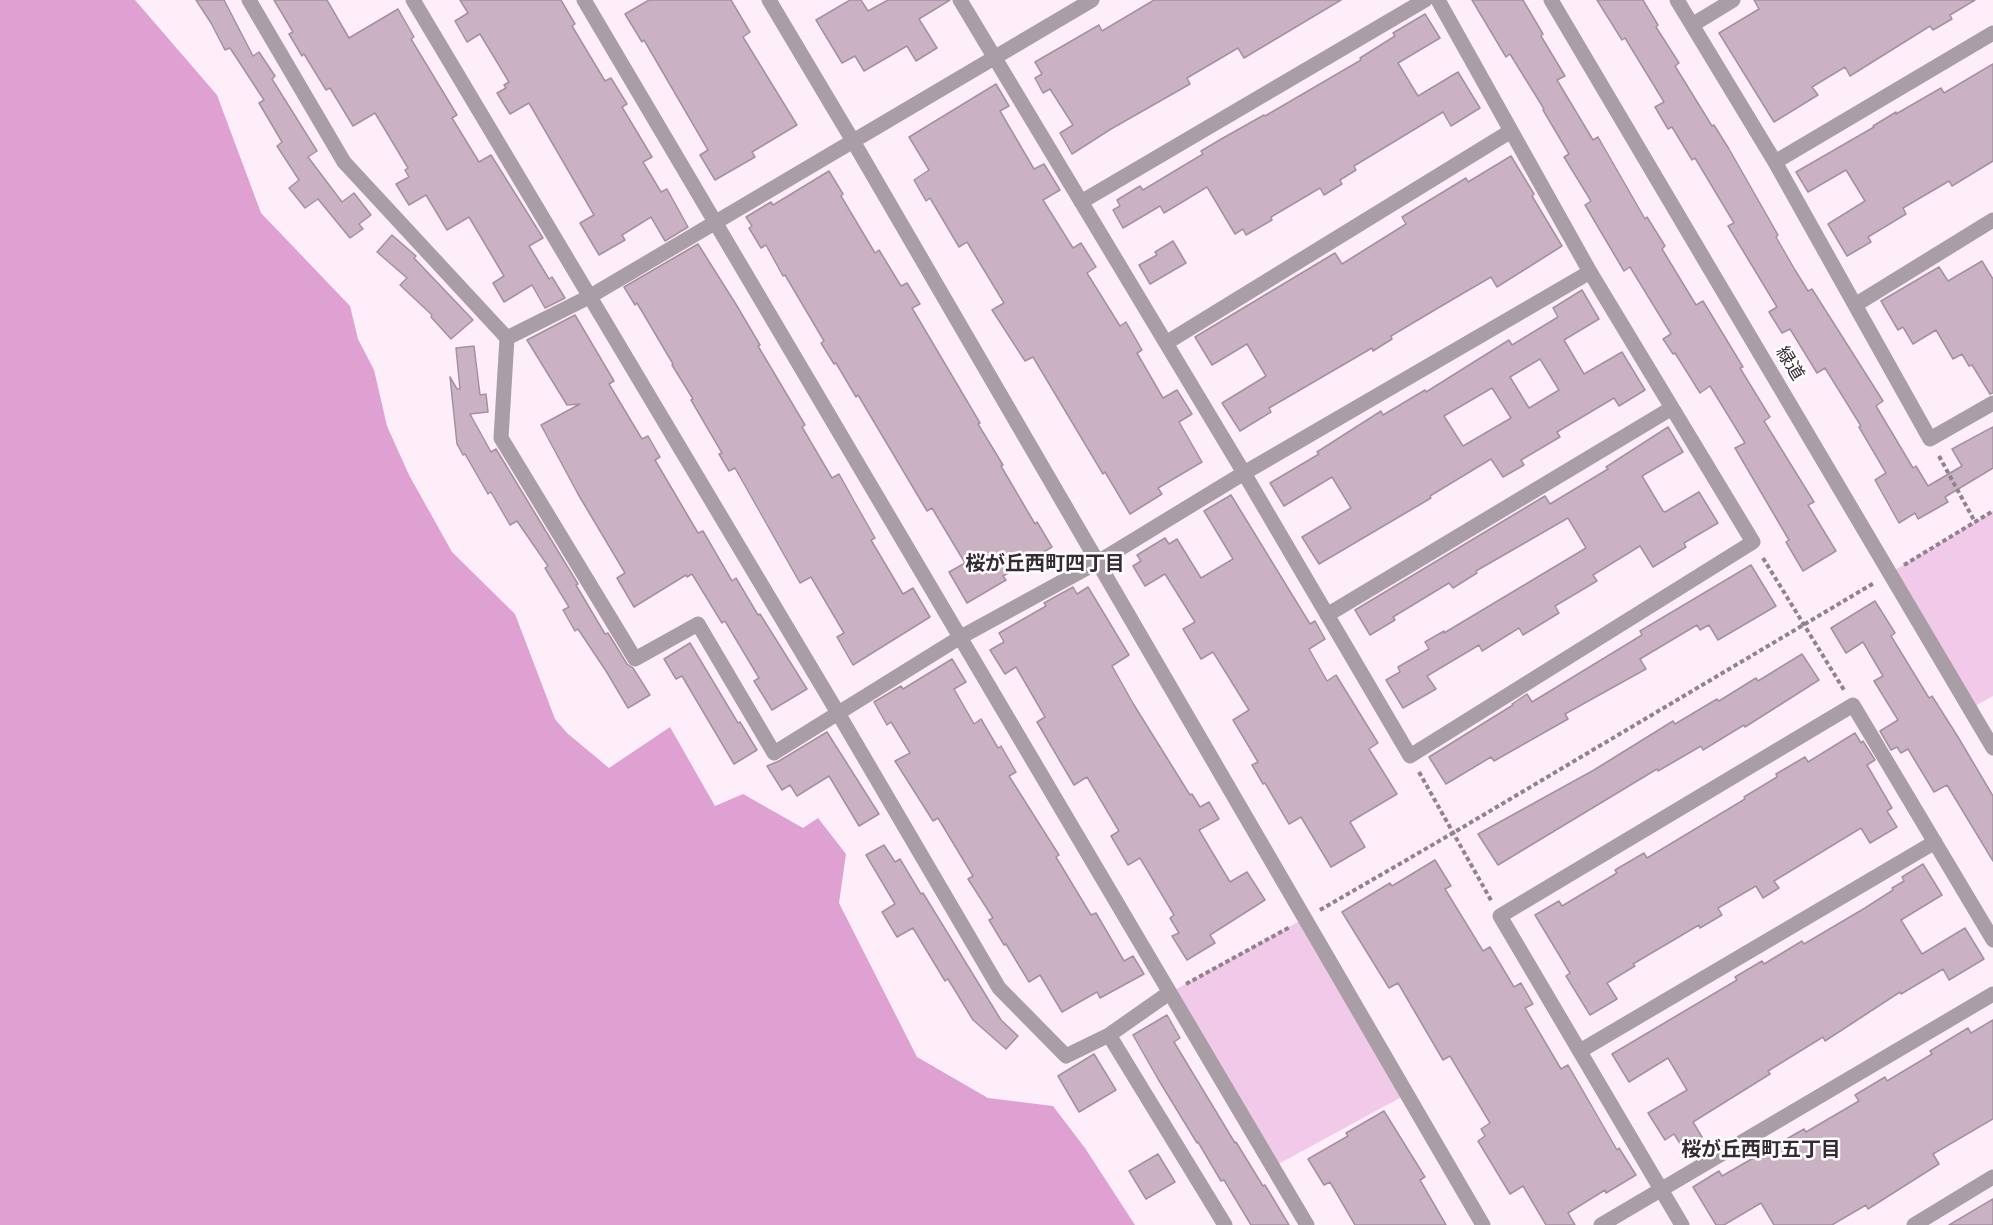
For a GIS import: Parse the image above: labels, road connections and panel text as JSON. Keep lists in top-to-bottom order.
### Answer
{
  "streets": {
    "street": ["緑道"]
  },
  "districts": ["桜が丘西町四丁目", "桜が丘西町五丁目"]
}
